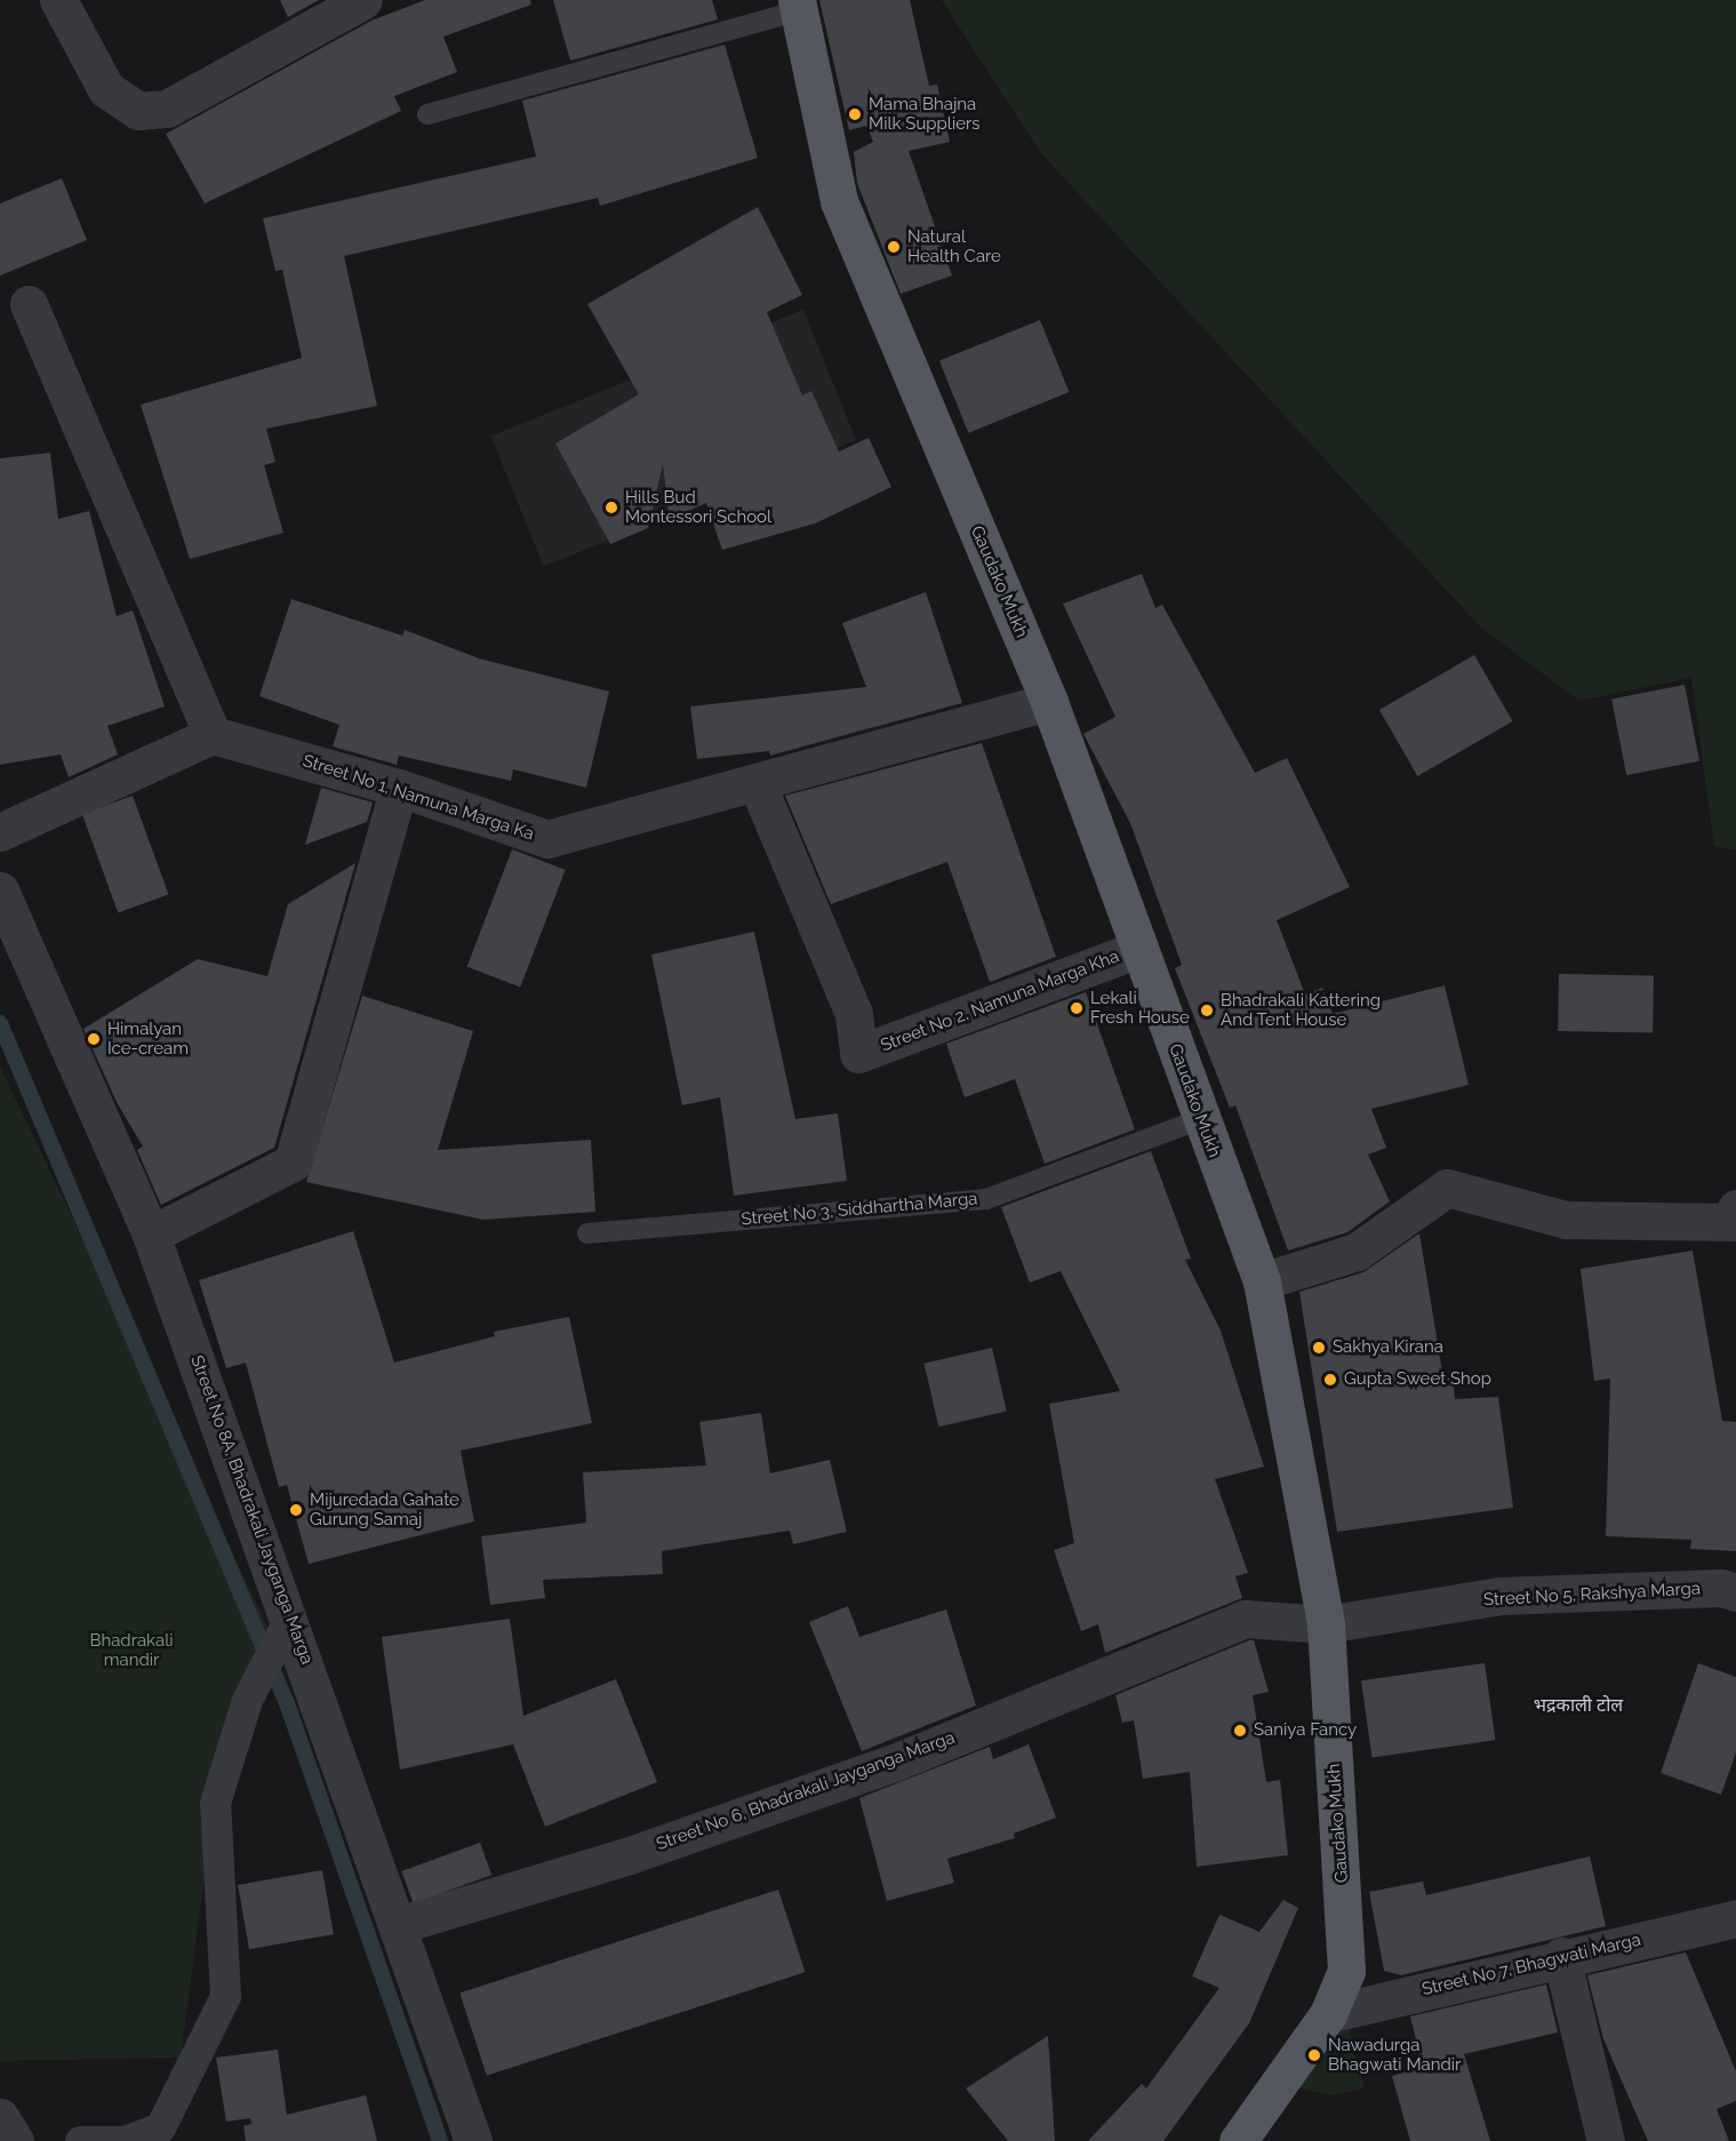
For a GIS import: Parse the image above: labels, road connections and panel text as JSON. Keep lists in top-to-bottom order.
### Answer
{
  "streets": {
    "main road": ["Gaudako Mukh"],
    "street": [
      "Street No 1, Namuna Marga Ka",
      "Street No 2, Namuna Marga Kha",
      "Street No 8A, Bhadrakali Jayganga Marga",
      "Street No 5, Rakshya Marga",
      "Street No 6, Bhadrakali Jayganga Marga",
      "Street No 7, Bhagwati Marga"
    ],
    "lane": ["Street No 3, Siddhartha Marga"]
  },
  "crossings": [
    ["Gaudako Mukh", "Street No 1, Namuna Marga Ka"],
    ["Gaudako Mukh", "Street No 2, Namuna Marga Kha"],
    ["Gaudako Mukh", "Street No 3, Siddhartha Marga"],
    ["Gaudako Mukh", "Street No 5, Rakshya Marga"],
    ["Gaudako Mukh", "Street No 6, Bhadrakali Jayganga Marga"],
    ["Gaudako Mukh", "Street No 7, Bhagwati Marga"],
    ["Street No 1, Namuna Marga Ka", "Street No 2, Namuna Marga Kha"],
    ["Street No 8A, Bhadrakali Jayganga Marga", "Street No 6, Bhadrakali Jayganga Marga"],
    ["Street No 5, Rakshya Marga", "Street No 6, Bhadrakali Jayganga Marga"]
  ],
  "districts": ["भद्रकाली टोल"],
  "parks": ["Bhadrakali mandir"],
  "places": [
    "Mama Bhajna Milk Suppliers",
    "Natural Health Care",
    "Hills Bud Montessori School",
    "Lekali Fresh House",
    "Bhadrakali Kattering And Tent House",
    "Himalyan Ice-cream",
    "Sakhya Kirana",
    "Gupta Sweet Shop",
    "Mijuredada Gahate Gurung Samaj",
    "Saniya Fancy",
    "Nawadurga Bhagwati Mandir"
  ]
}
